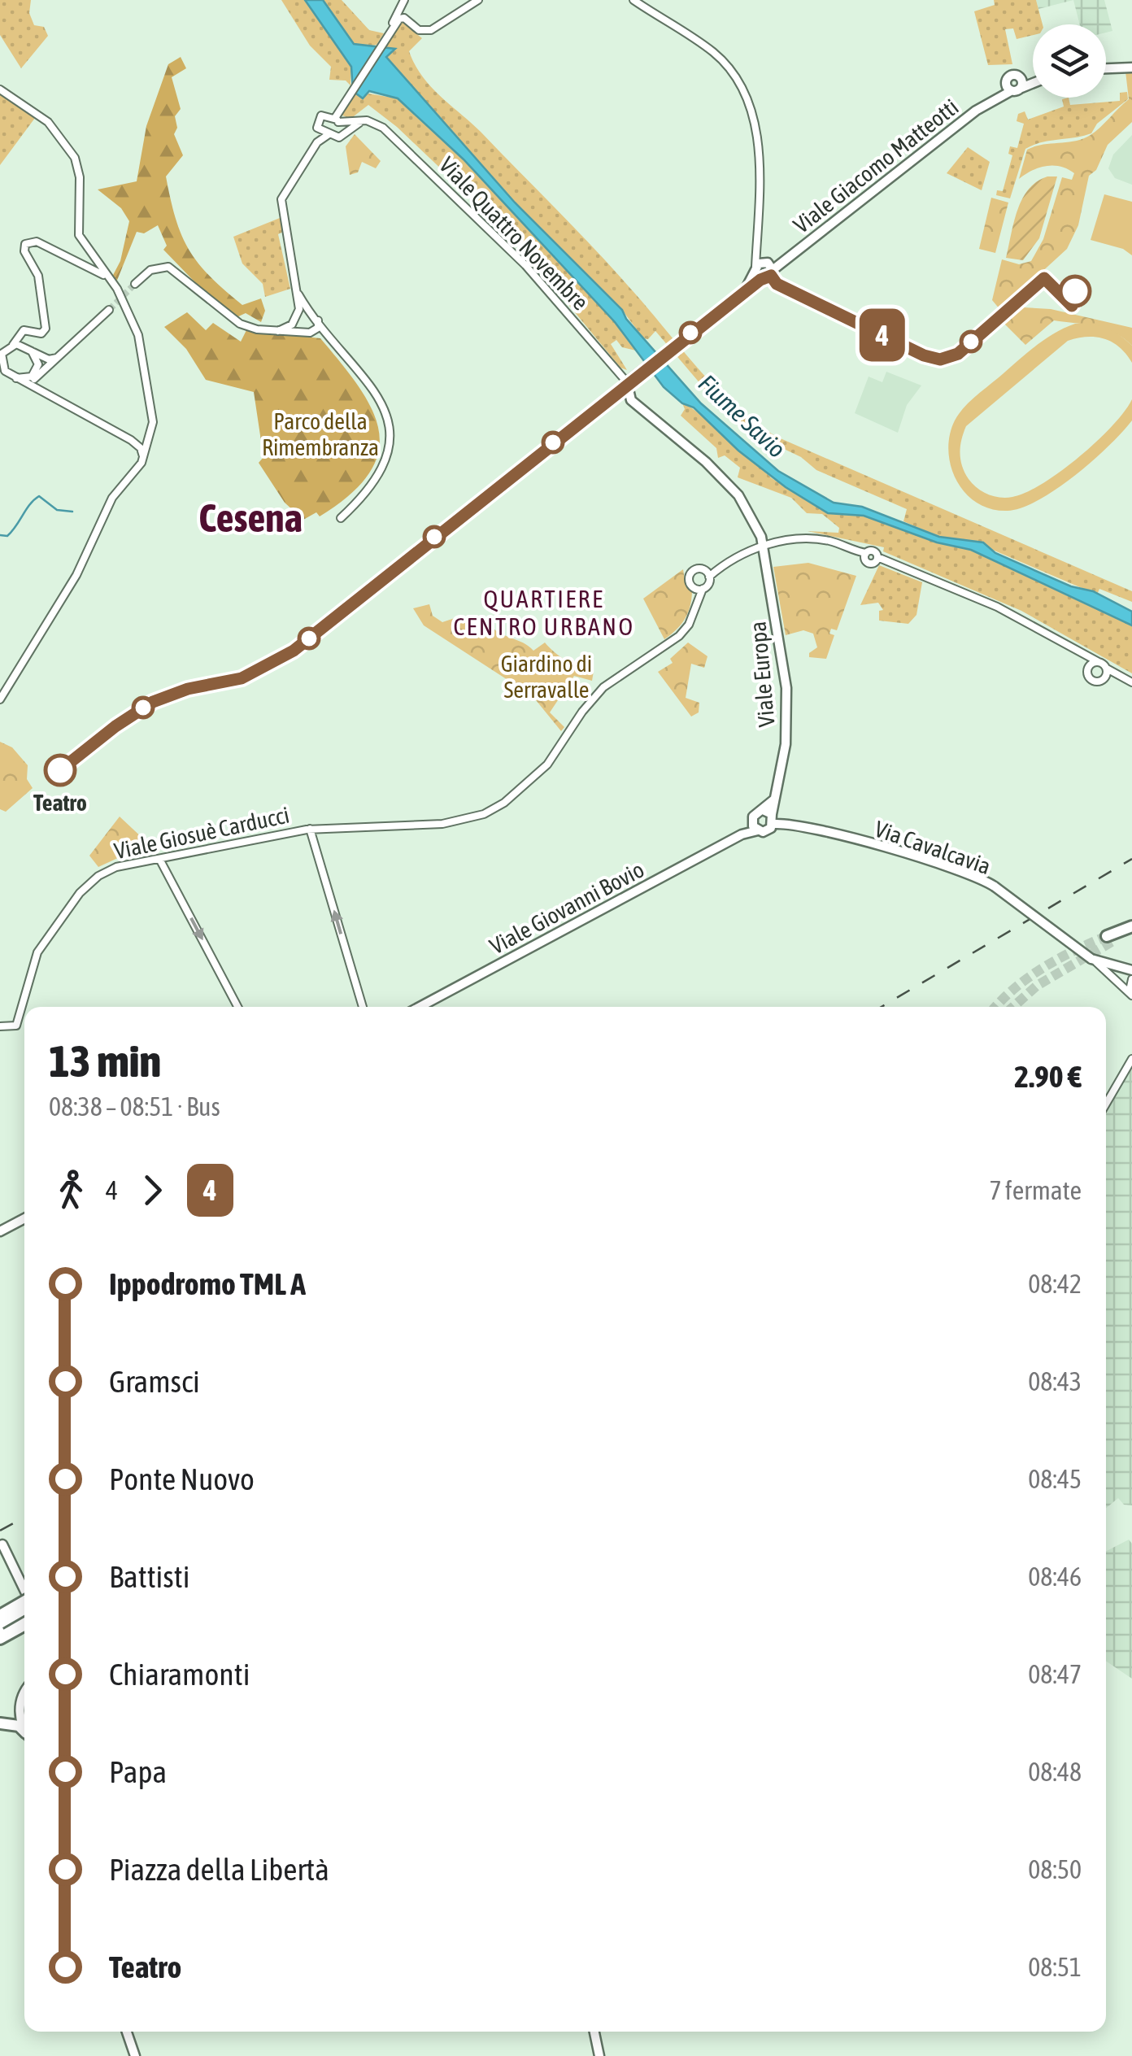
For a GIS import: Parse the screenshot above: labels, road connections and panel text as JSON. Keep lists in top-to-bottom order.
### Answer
{
  "streets": {
    "main road": [
      "Viale Giacomo Matteotti",
      "Viale Europa",
      "Via Cavalcavia",
      "Viale Giovanni Bovio"
    ],
    "street": ["Viale Quattro Novembre", "Viale Giosuè Carducci"]
  },
  "crossings": [
    ["Viale Giacomo Matteotti", "Viale Quattro Novembre"],
    ["Viale Giacomo Matteotti", "Viale Europa"],
    ["Viale Quattro Novembre", "Viale Europa"],
    ["Viale Europa", "Via Cavalcavia"],
    ["Viale Europa", "Viale Giovanni Bovio"],
    ["Via Cavalcavia", "Viale Giovanni Bovio"]
  ],
  "districts": ["Cesena", "QUARTIERE CENTRO URBANO"],
  "water": ["Fiume Savio"],
  "parks": ["Parco della Rimembranza", "Giardino di Serravalle"],
  "places": ["Teatro"],
  "lines": ["bus line 4"],
  "page": {
    "on_map": "4",
    "heading": ["13 min", "08:38 – 08:51 · Bus", "2.90 €"],
    "legs": ["4", "4", "7 fermate"],
    "list": [
      {
        "name": "Ippodromo TML A",
        "value": "08:42"
      },
      {
        "name": "Gramsci",
        "value": "08:43"
      },
      {
        "name": "Ponte Nuovo",
        "value": "08:45"
      },
      {
        "name": "Battisti",
        "value": "08:46"
      },
      {
        "name": "Chiaramonti",
        "value": "08:47"
      },
      {
        "name": "Papa",
        "value": "08:48"
      },
      {
        "name": "Piazza della Libertà",
        "value": "08:50"
      },
      {
        "name": "Teatro",
        "value": "08:51"
      }
    ]
  }
}
